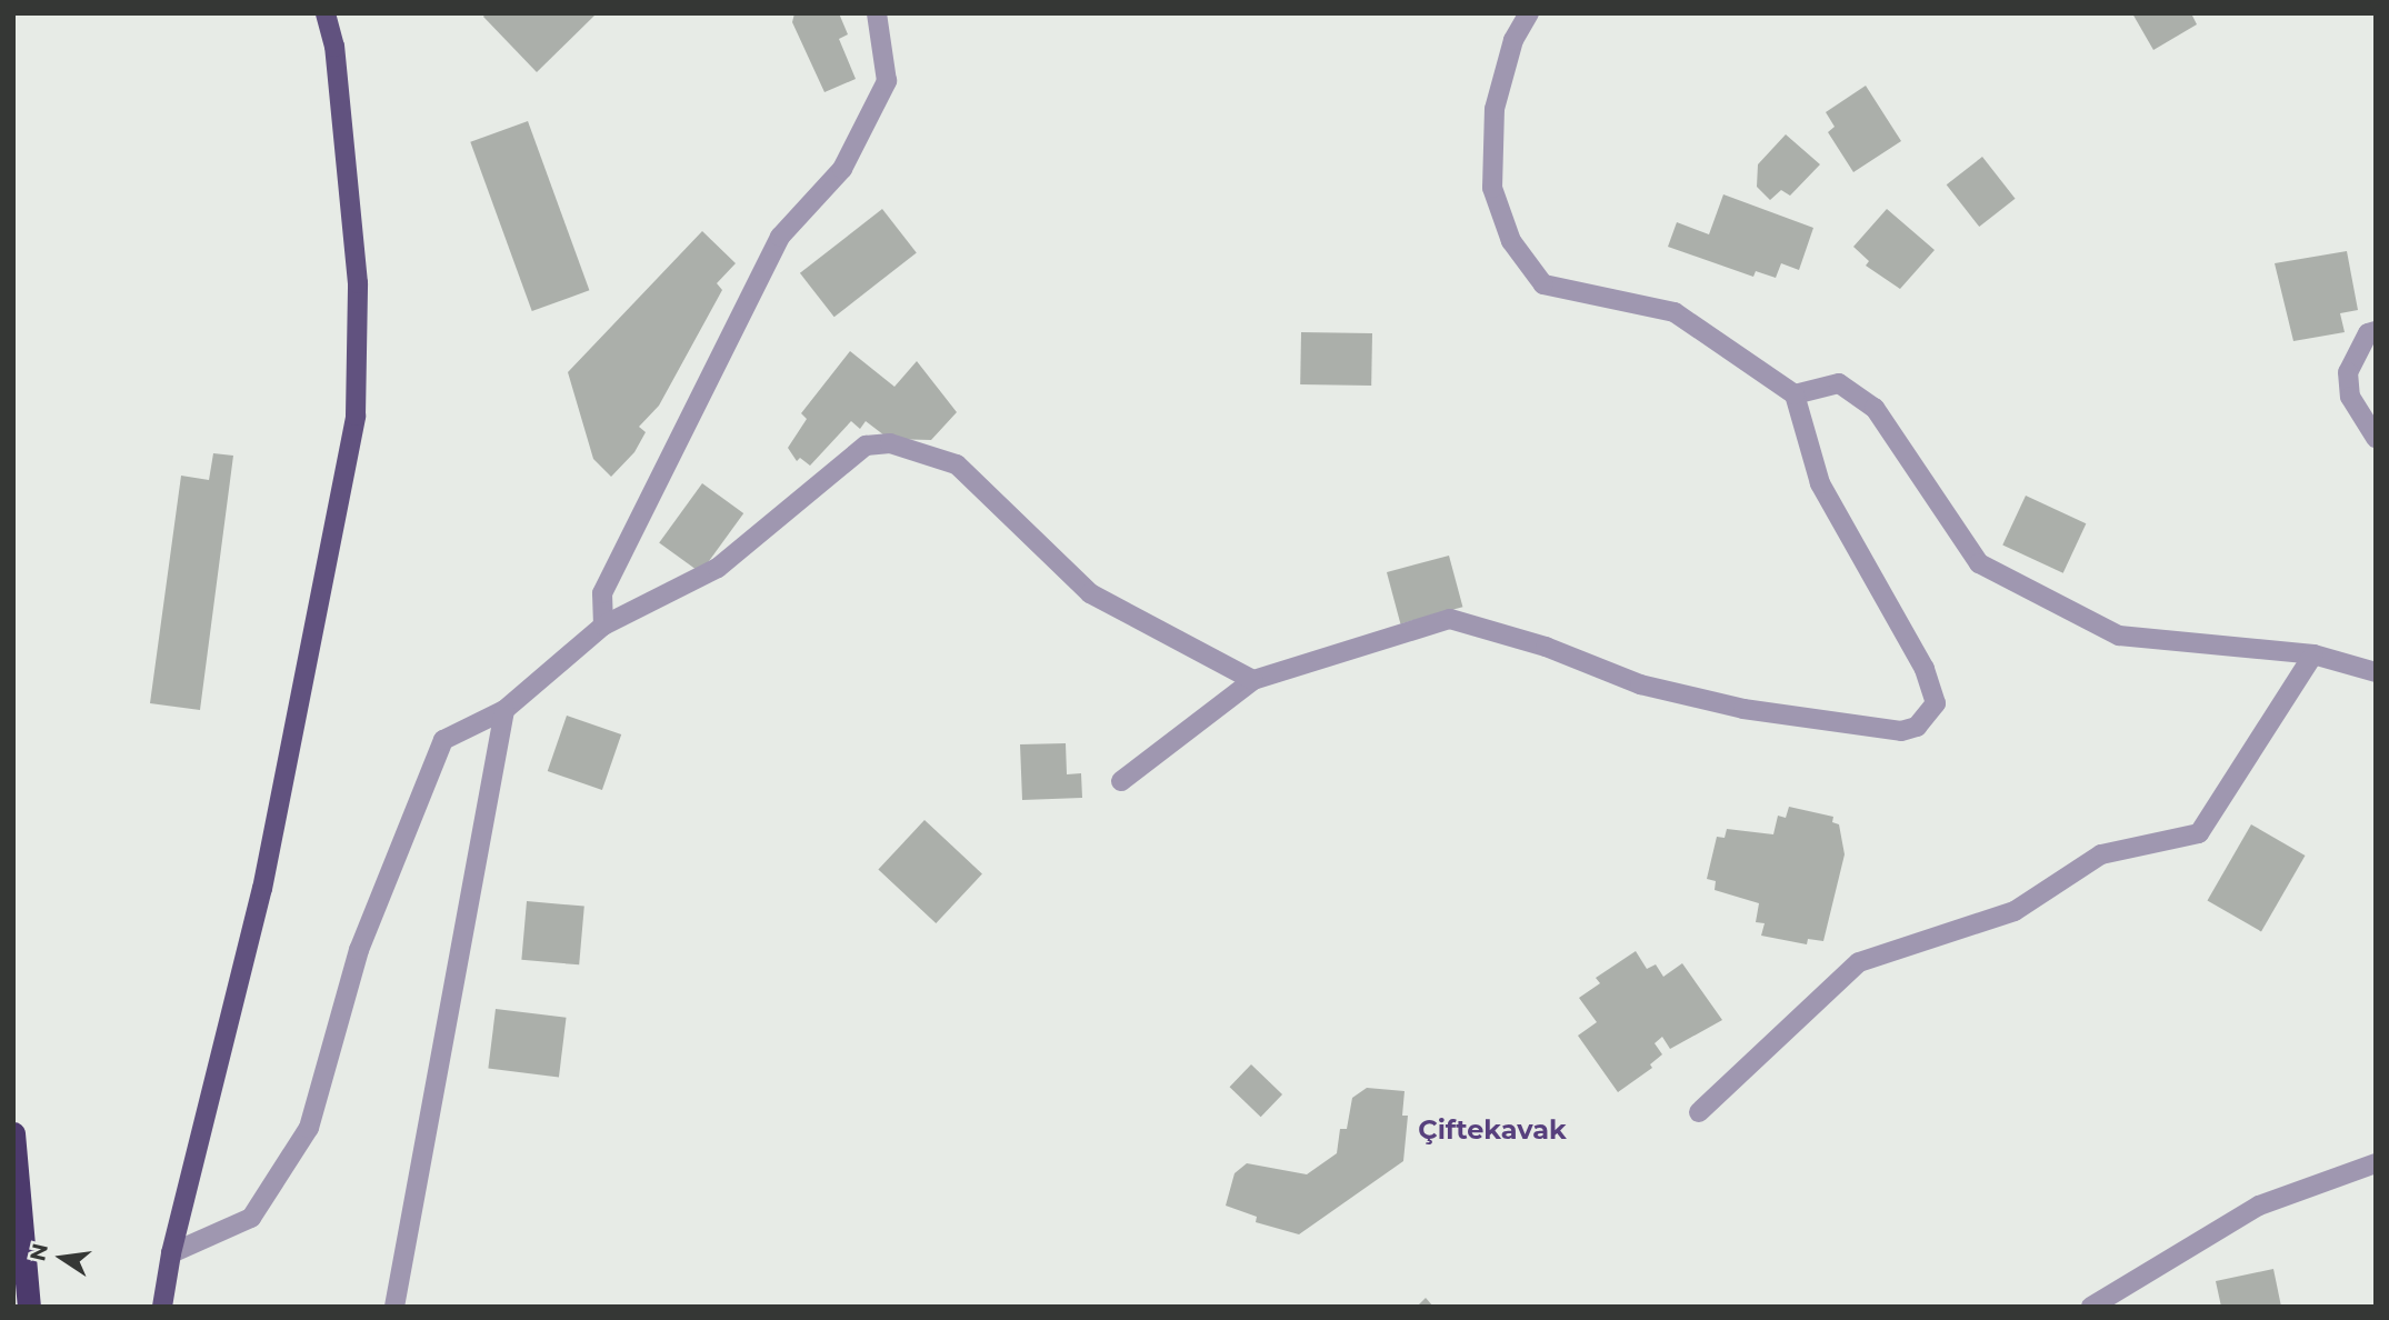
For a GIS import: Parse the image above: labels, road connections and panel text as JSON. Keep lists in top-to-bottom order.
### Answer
{
  "districts": ["Çiftekavak"],
  "north": "left"
}
